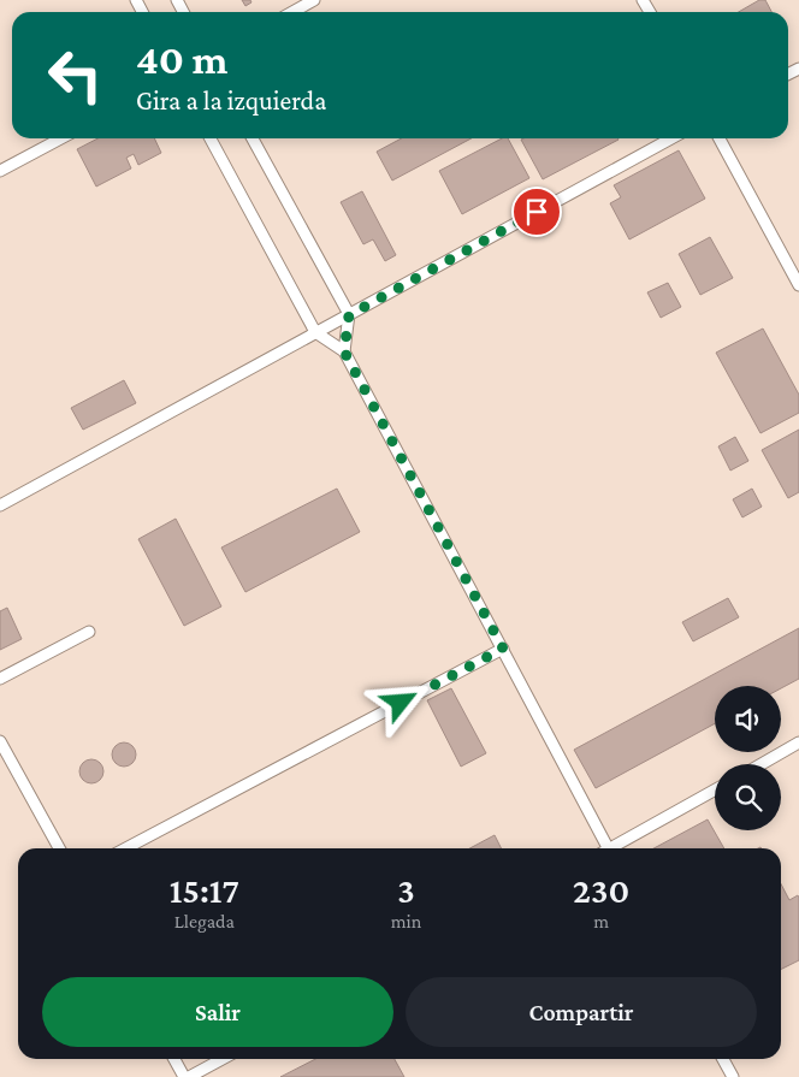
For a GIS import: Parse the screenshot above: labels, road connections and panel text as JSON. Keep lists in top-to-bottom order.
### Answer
{
  "page": {
    "turn": ["40 m", "Gira a la izquierda"],
    "eta": [
      "15:17",
      "Llegada",
      "3",
      "min",
      "230",
      "m"
    ],
    "buttons": ["Salir", "Compartir"]
  }
}
